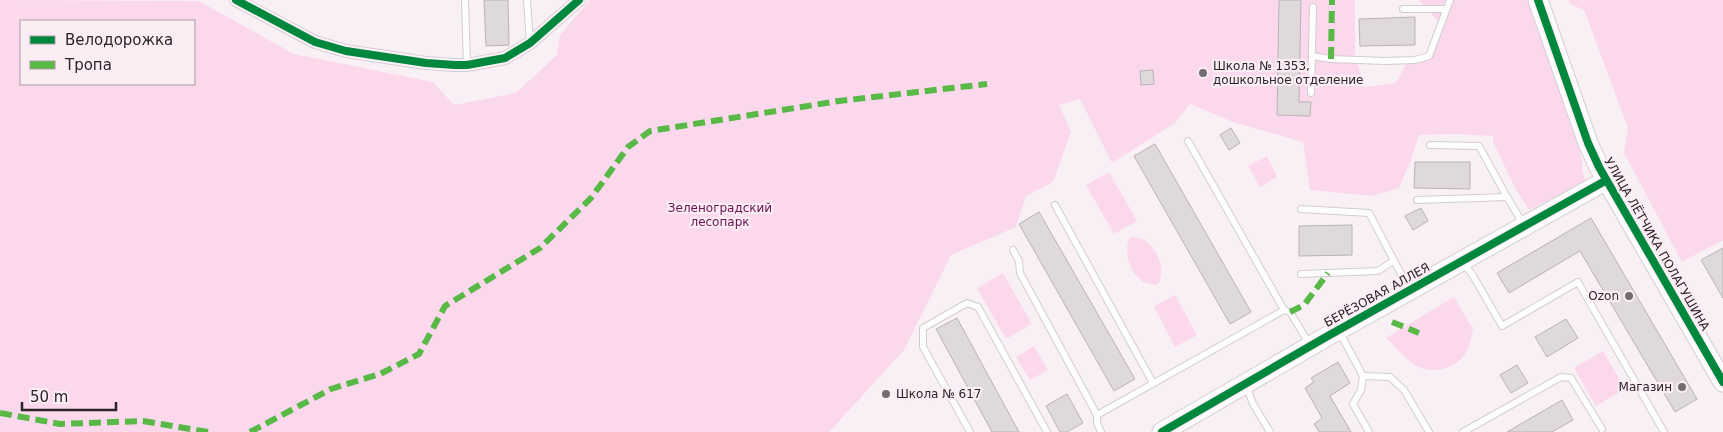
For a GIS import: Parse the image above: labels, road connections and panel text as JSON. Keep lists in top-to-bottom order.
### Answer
{
  "streets": {
    "street": ["УЛИЦА ЛЁТЧИКА ПОЛАГУШИНА", "БЕРЁЗОВАЯ АЛЛЕЯ"]
  },
  "crossings": [
    ["УЛИЦА ЛЁТЧИКА ПОЛАГУШИНА", "БЕРЁЗОВАЯ АЛЛЕЯ"]
  ],
  "parks": ["Зеленоградский лесопарк"],
  "places": [
    "Школа № 1353, дошкольное отделение",
    "Ozon",
    "Магазин",
    "Школа № 617"
  ],
  "legend": ["Велодорожка", "Тропа"],
  "scale_bar": "50 m"
}
